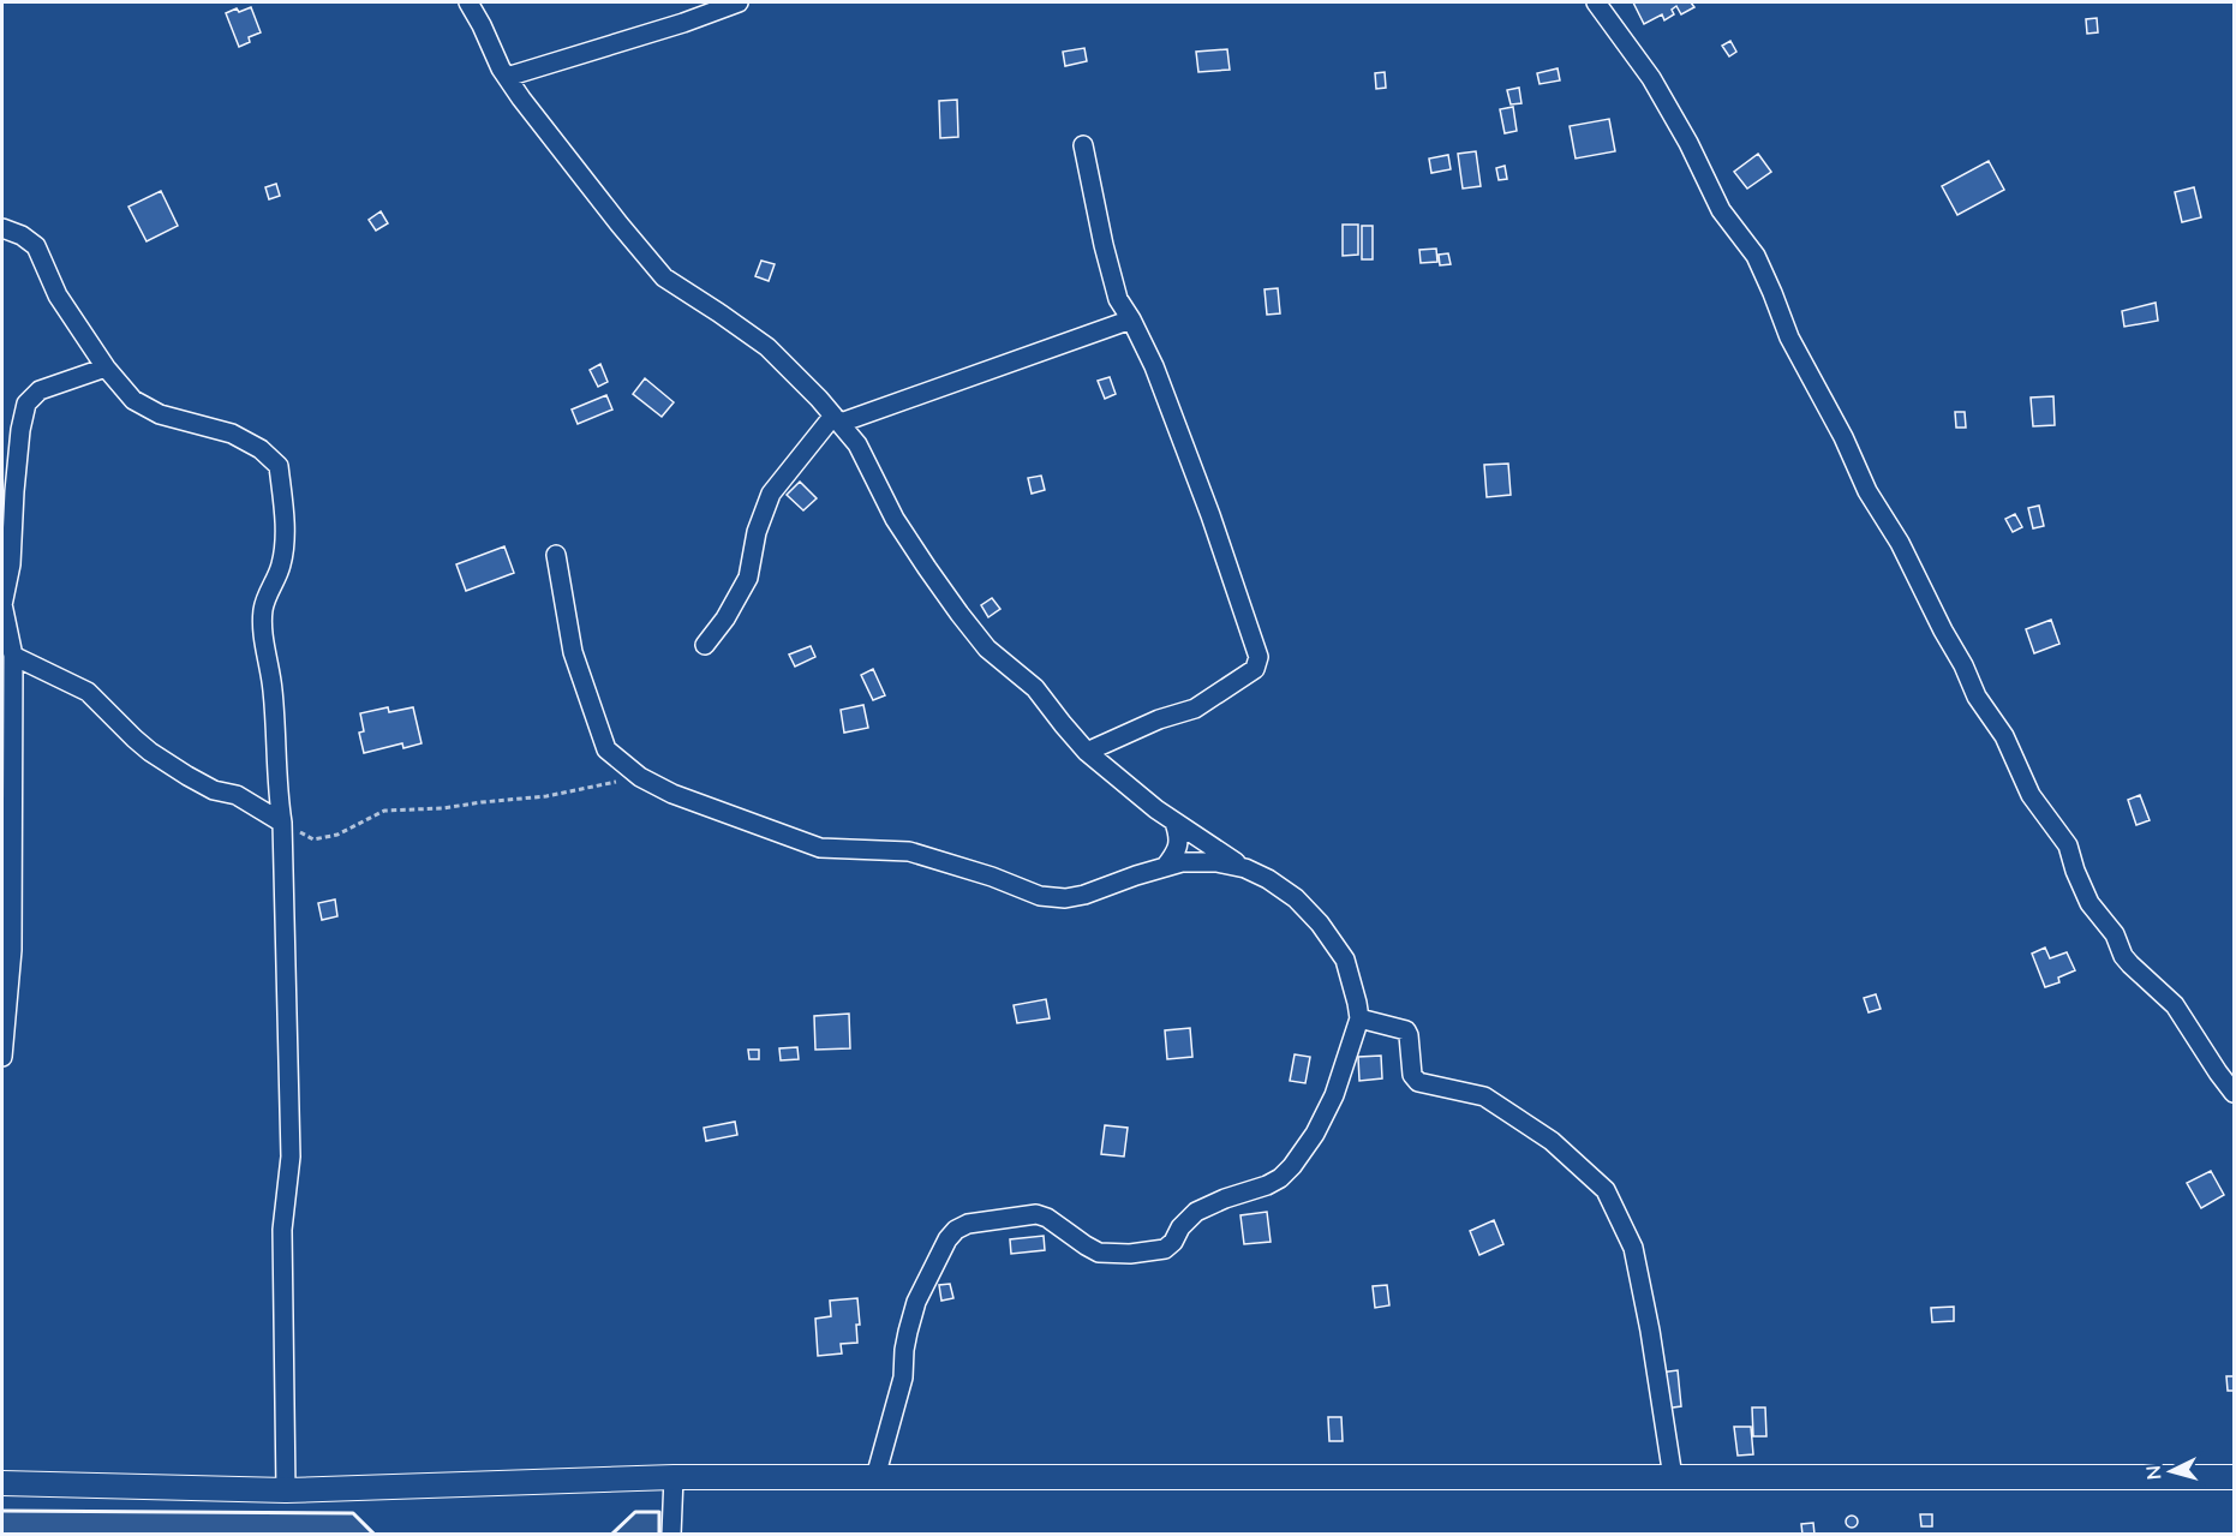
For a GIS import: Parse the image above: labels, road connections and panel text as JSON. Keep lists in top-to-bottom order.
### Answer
{
  "north": "left"
}
